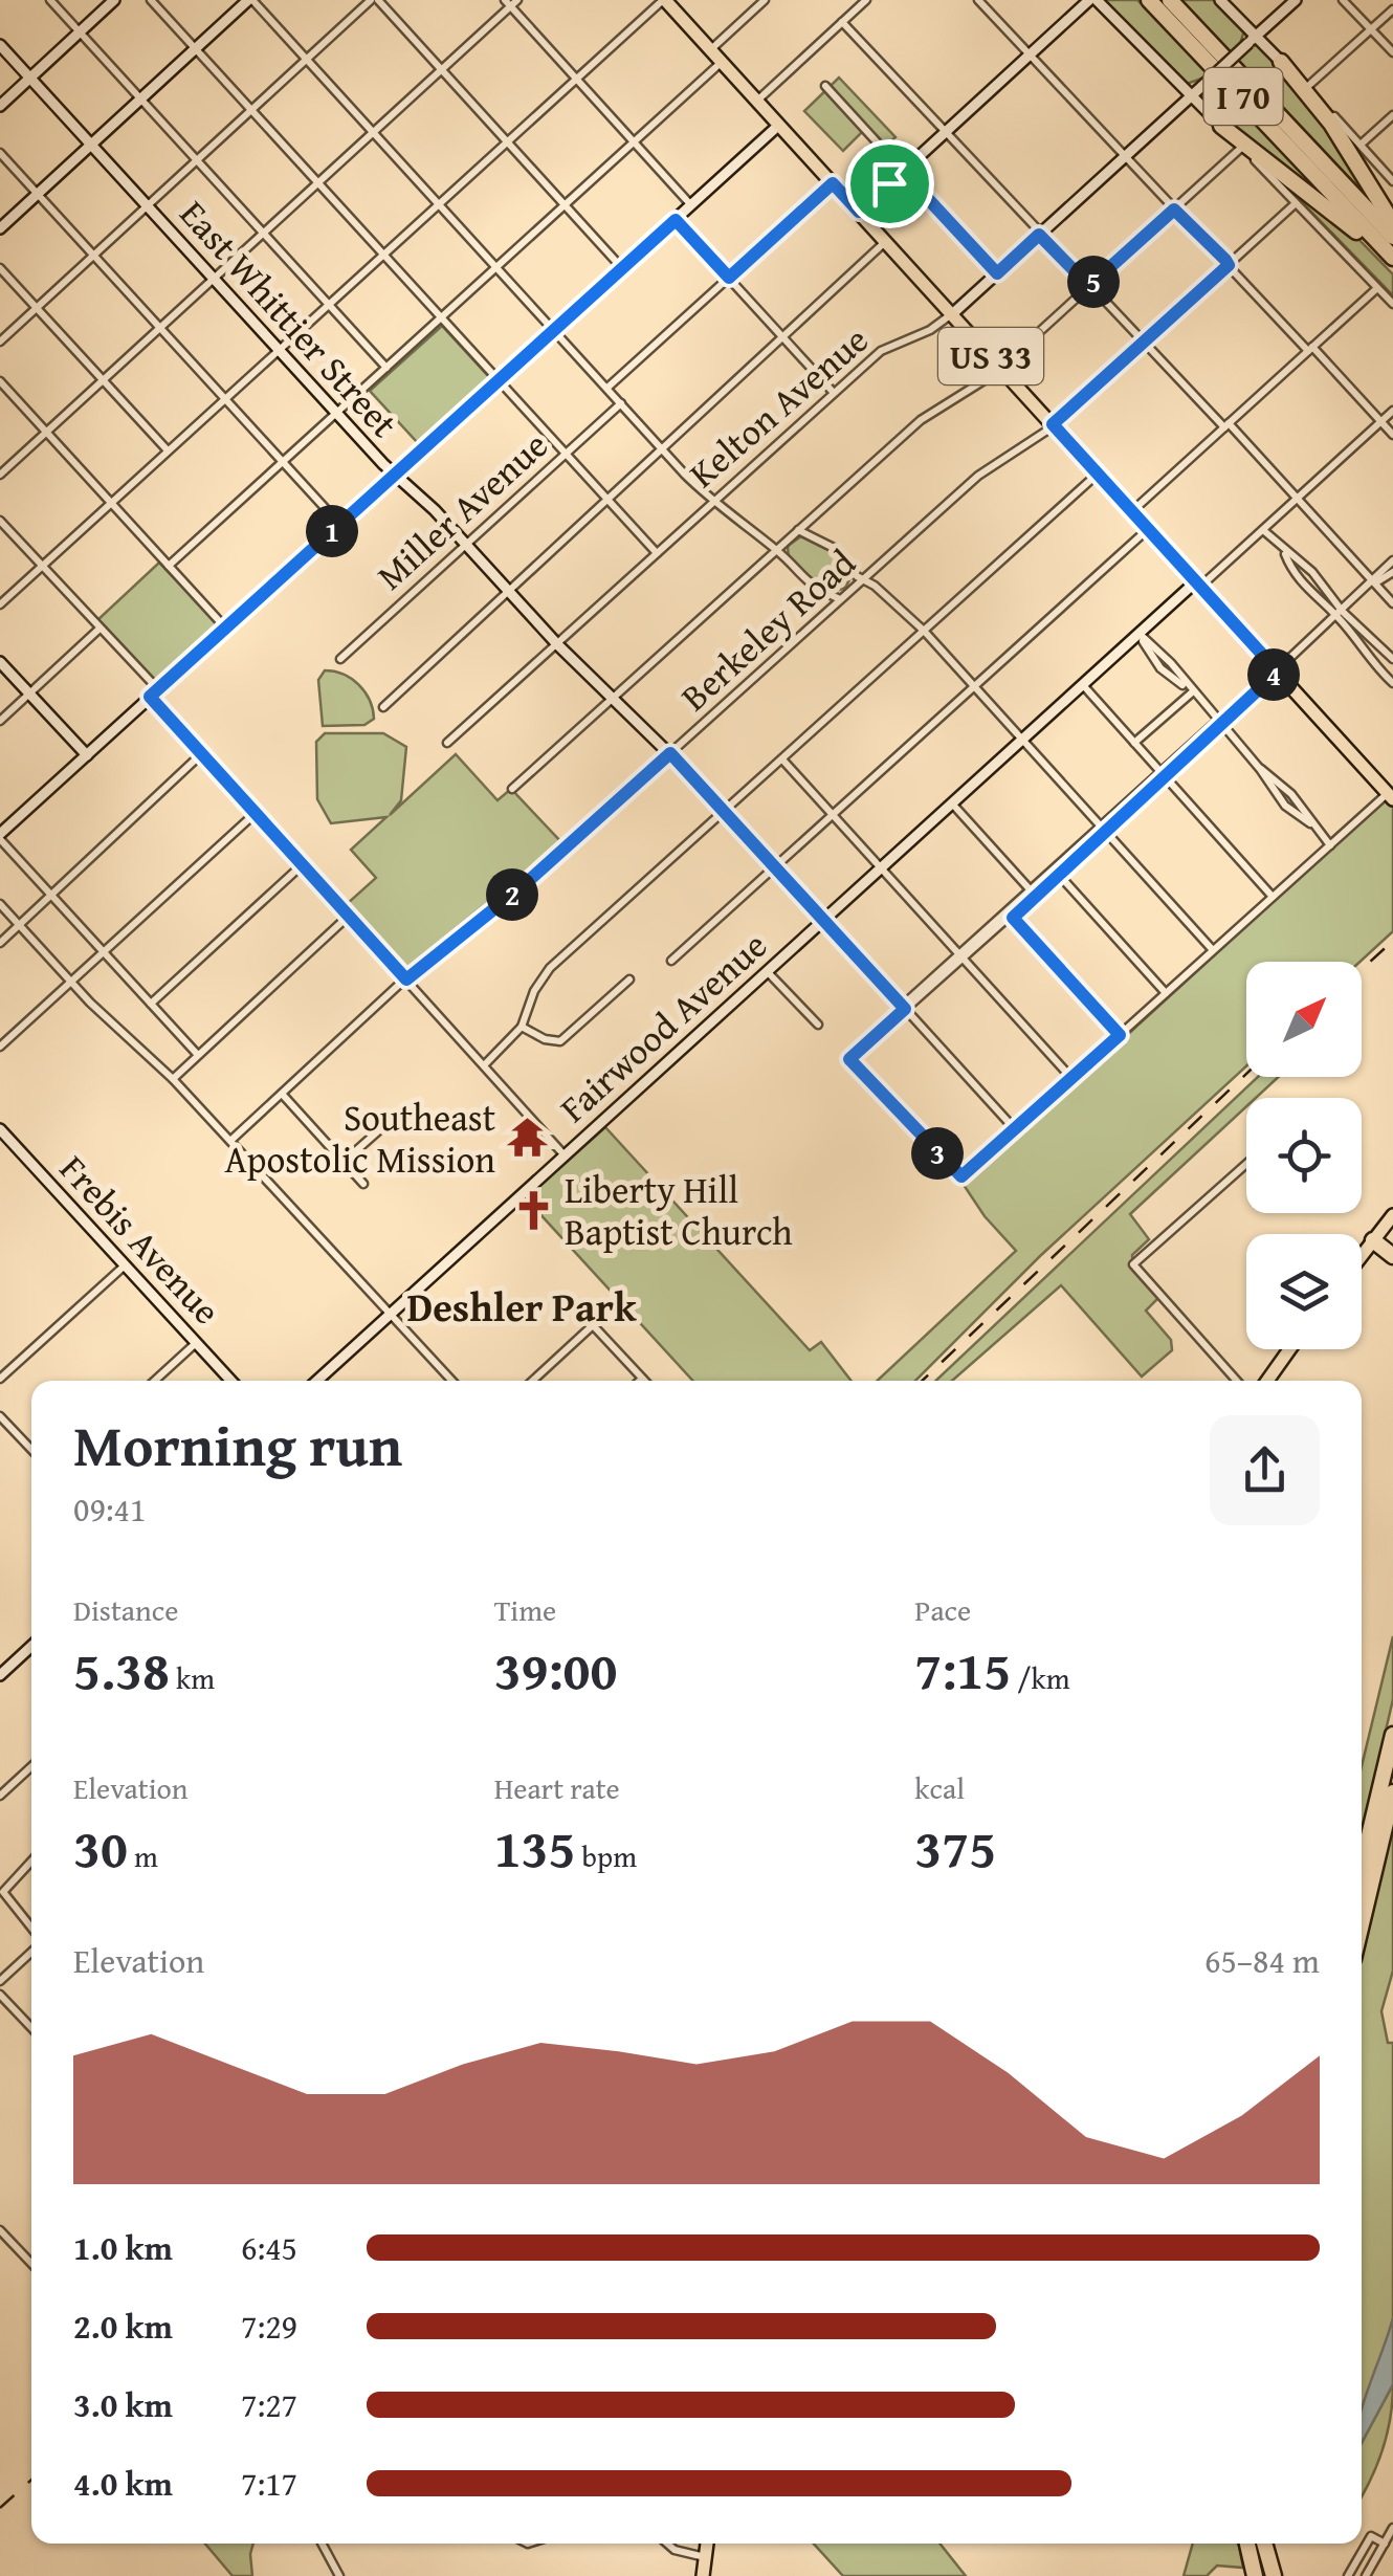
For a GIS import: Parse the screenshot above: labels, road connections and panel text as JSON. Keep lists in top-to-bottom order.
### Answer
{
  "streets": {
    "highway": ["I 70"],
    "main road": ["US 33"],
    "street": [
      "East Whittier Street",
      "Kelton Avenue",
      "Miller Avenue",
      "Berkeley Road",
      "Fairwood Avenue",
      "Frebis Avenue"
    ]
  },
  "crossings": [
    ["East Whittier Street", "Kelton Avenue"],
    ["East Whittier Street", "Miller Avenue"],
    ["East Whittier Street", "Berkeley Road"],
    ["East Whittier Street", "Fairwood Avenue"],
    ["US 33", "Kelton Avenue"],
    ["US 33", "Berkeley Road"],
    ["US 33", "Fairwood Avenue"]
  ],
  "districts": ["Deshler Park"],
  "places": {
    "temple": ["Southeast Apostolic Mission"],
    "church": ["Liberty Hill Baptist Church"]
  },
  "north": "top right",
  "page": {
    "pins": [
      "5",
      "1",
      "4",
      "2",
      "3"
    ],
    "heading": ["Morning run", "09:41"],
    "stats": [
      ["Distance", "5.38 km"],
      ["Time", "39:00"],
      ["Pace", "7:15 /km"],
      ["Elevation", "30 m"],
      ["Heart rate", "135 bpm"],
      ["kcal", "375"]
    ],
    "chart": ["Elevation", "65–84 m"],
    "list": [
      {
        "name": "1.0 km",
        "note": "6:45"
      },
      {
        "name": "2.0 km",
        "note": "7:29"
      },
      {
        "name": "3.0 km",
        "note": "7:27"
      },
      {
        "name": "4.0 km",
        "note": "7:17"
      }
    ]
  }
}
